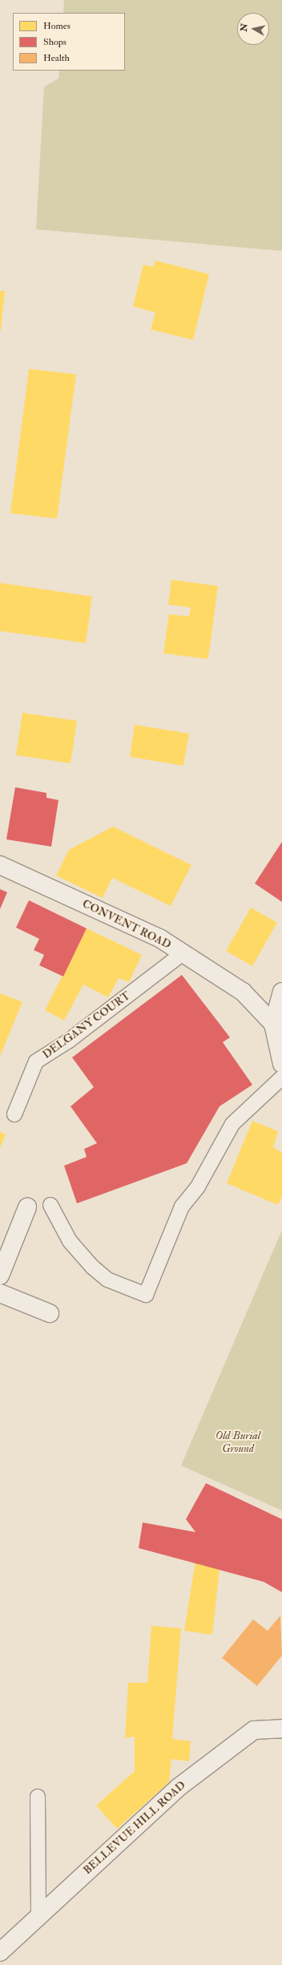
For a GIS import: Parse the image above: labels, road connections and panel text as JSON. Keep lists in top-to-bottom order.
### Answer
{
  "streets": {
    "street": ["CONVENT ROAD", "BELLEVUE HILL ROAD"],
    "lane": ["DELGANY COURT"]
  },
  "crossings": [
    ["CONVENT ROAD", "DELGANY COURT"]
  ],
  "parks": ["Old Burial Ground"],
  "legend": ["Homes", "Shops", "Health"],
  "north": "left"
}
